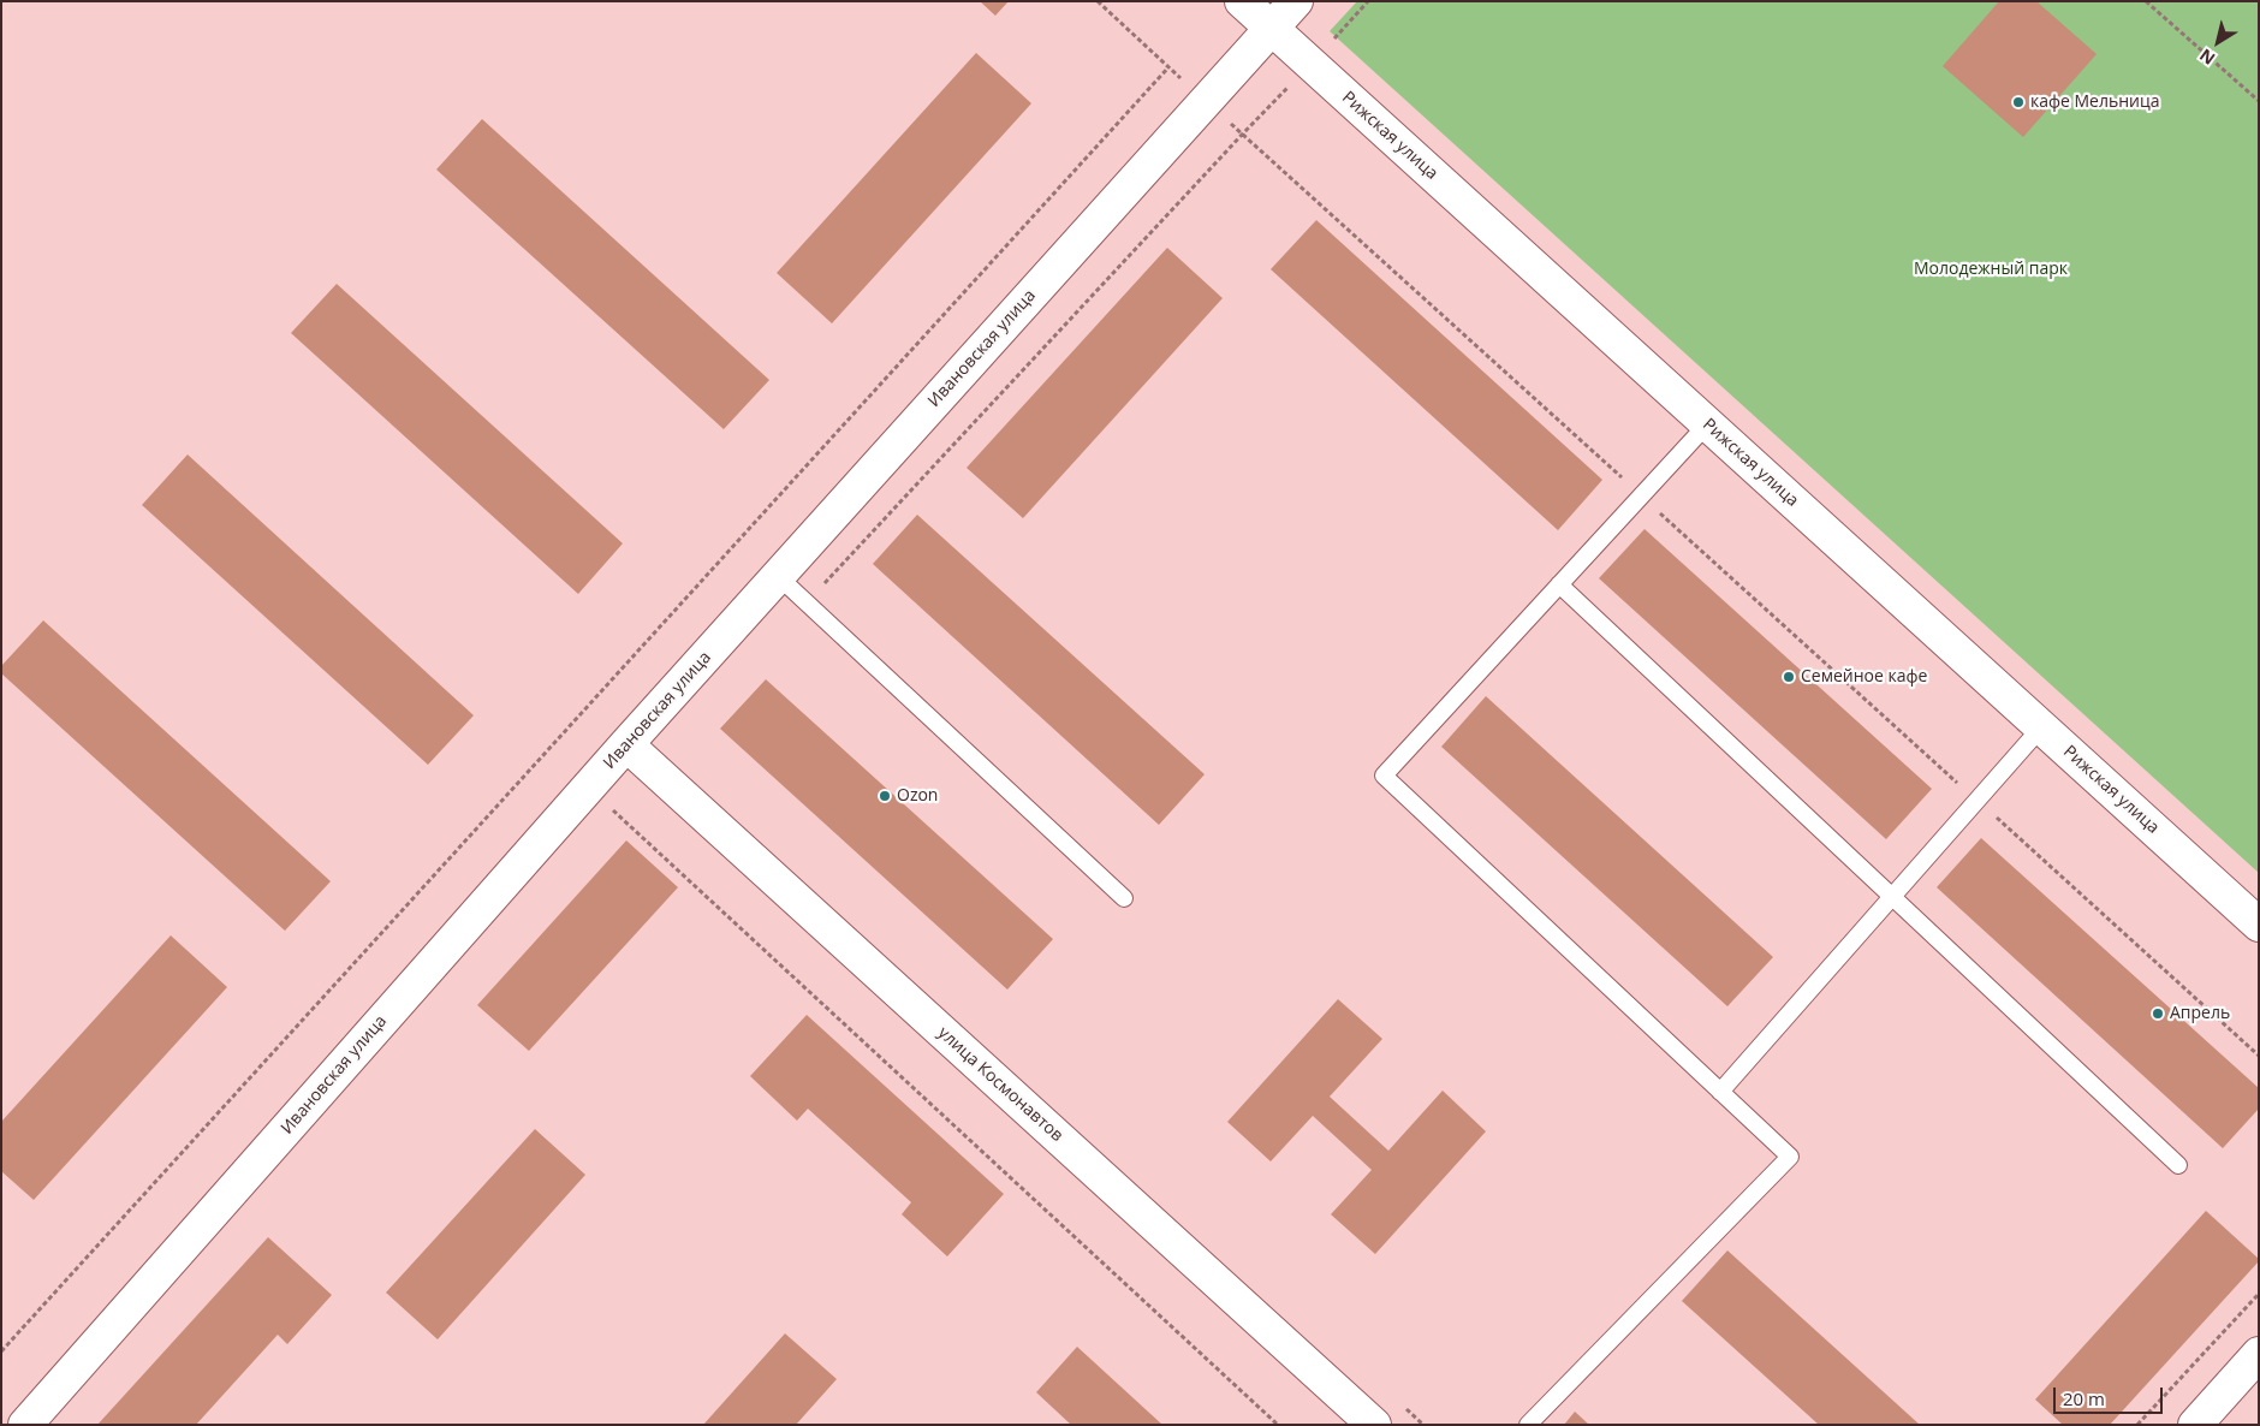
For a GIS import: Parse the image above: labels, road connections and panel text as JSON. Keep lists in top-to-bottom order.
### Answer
{
  "streets": {
    "street": ["Рижская улица", "Ивановская улица", "улица Космонавтов"]
  },
  "crossings": [
    ["Рижская улица", "Ивановская улица"],
    ["Ивановская улица", "улица Космонавтов"]
  ],
  "parks": ["Молодежный парк"],
  "places": [
    "кафе Мельница",
    "Семейное кафе",
    "Ozon",
    "Апрель"
  ],
  "scale_bar": "20 m",
  "north": "bottom left"
}
